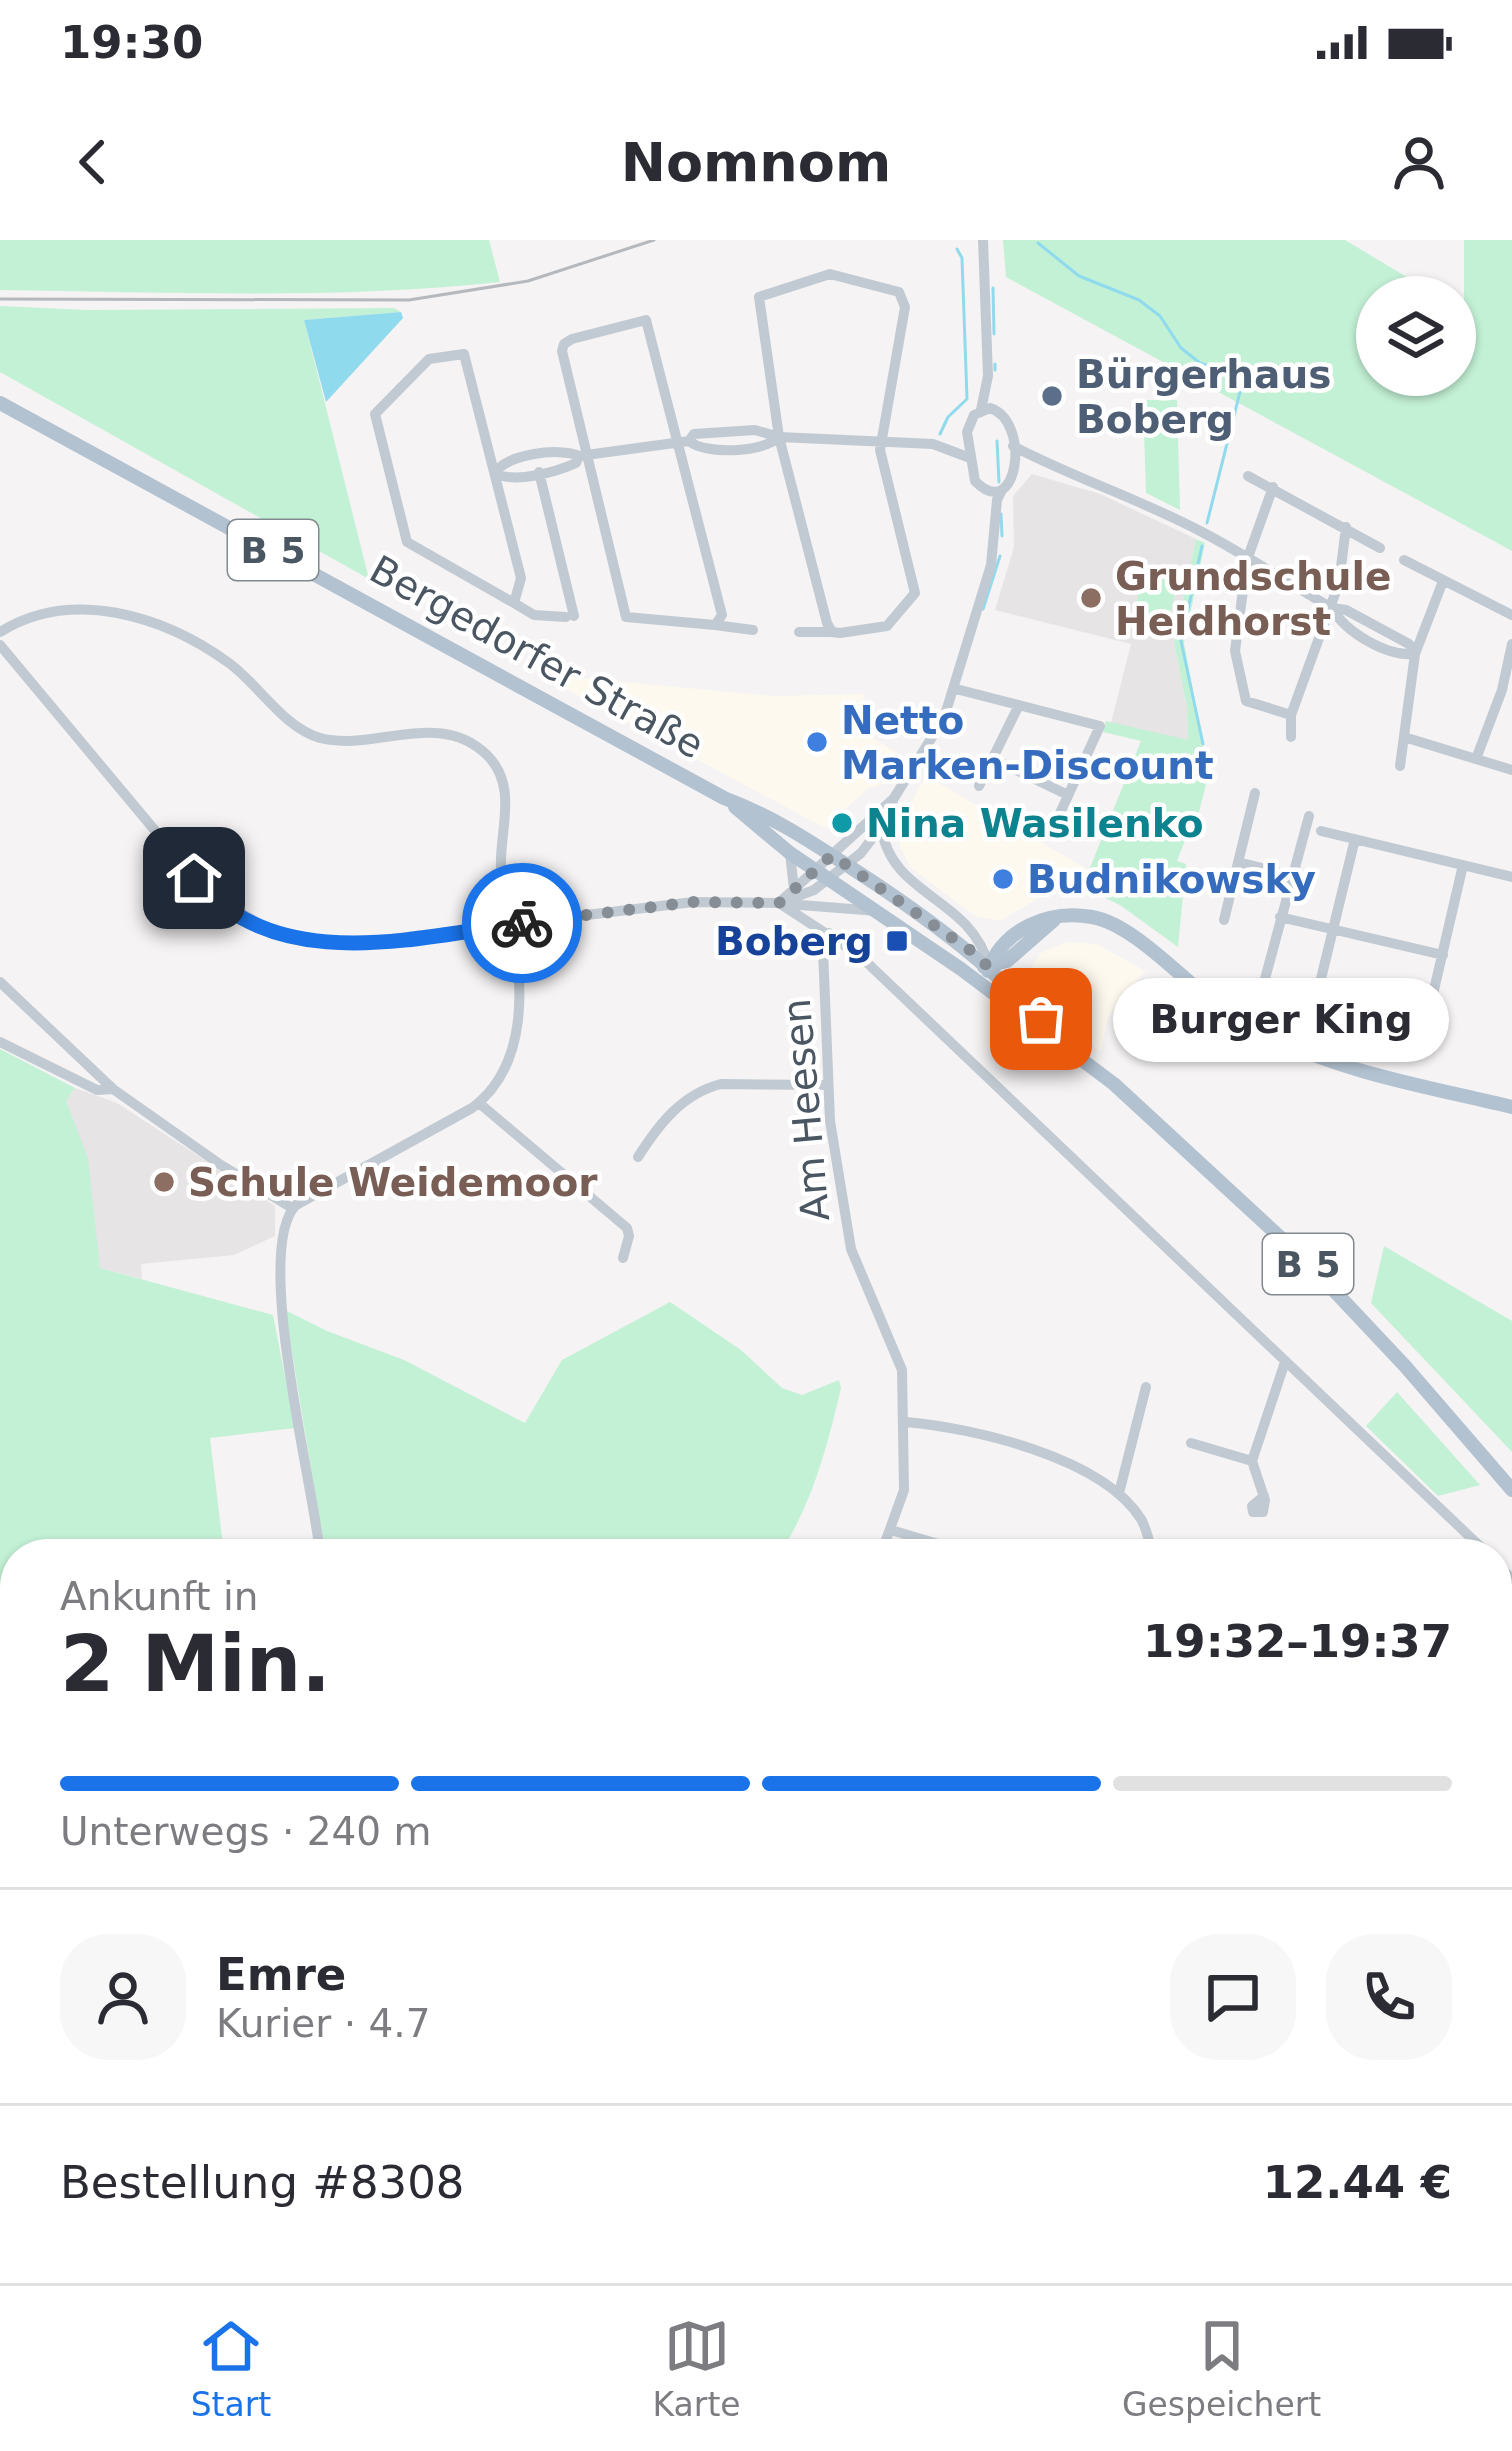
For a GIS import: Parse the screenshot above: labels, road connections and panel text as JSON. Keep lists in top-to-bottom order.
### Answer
{
  "streets": {
    "main road": ["B 5", "Bergedorfer Straße"],
    "street": ["Am Heesen"]
  },
  "places": {
    "other": [
      "Bürgerhaus Boberg",
      "Grundschule Heidhorst",
      "Netto Marken-Discount",
      "Nina Wasilenko",
      "Budnikowsky",
      "Burger King",
      "Schule Weidemoor"
    ],
    "transit": ["Boberg"]
  },
  "page": {
    "status": "19:30",
    "header": "Nomnom",
    "bubble": "Burger King",
    "heading": ["2 Min.", "Ankunft in", "19:32–19:37"],
    "panel": [
      "Emre",
      "Kurier · 4.7",
      "Bestellung #8308",
      "12.44 €"
    ],
    "bar": "Unterwegs · 240 m",
    "tabs": ["Start", "Karte", "Gespeichert"]
  }
}
